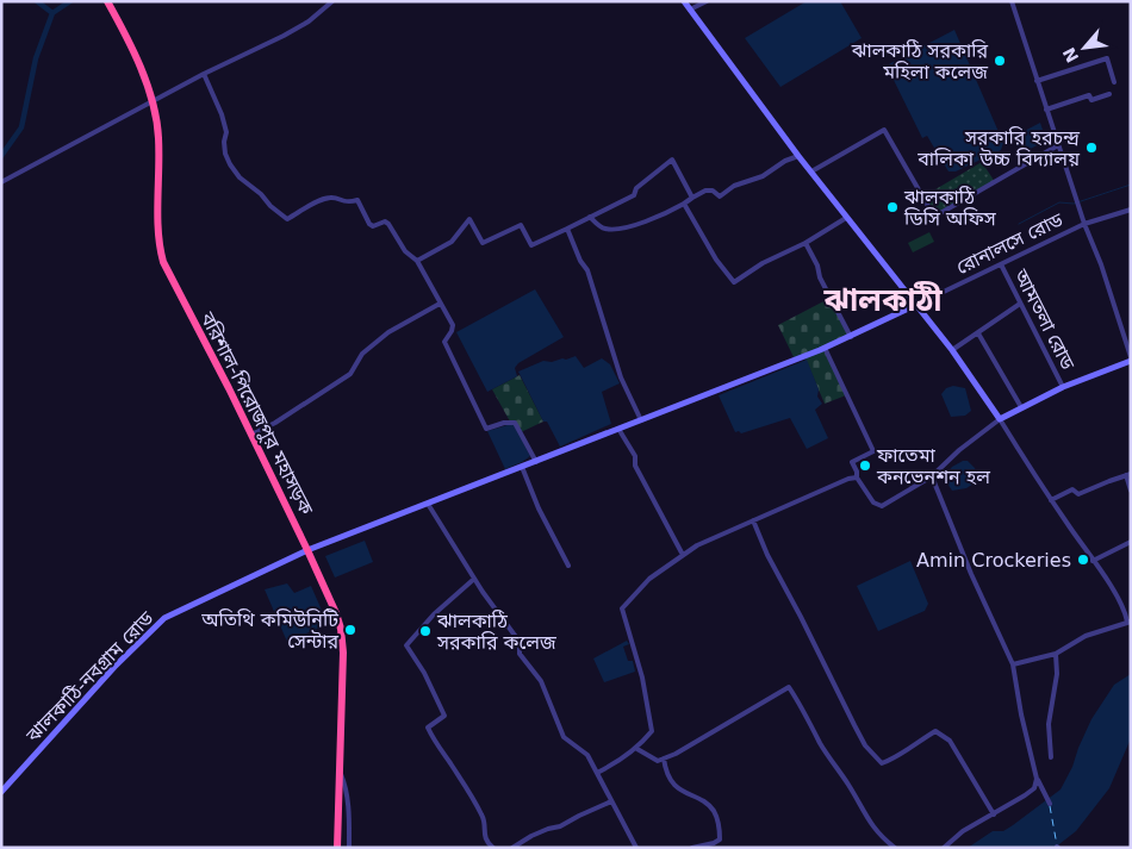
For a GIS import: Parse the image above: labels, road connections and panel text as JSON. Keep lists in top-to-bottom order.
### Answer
{
  "streets": {
    "highway": ["বরিশাল-পিরোজপুর মহাসড়ক"],
    "main road": ["ঝালকাঠি-নবগ্রাম রোড"],
    "street": ["রোনালসে রোড", "আমতলা রোড"]
  },
  "crossings": [
    ["রোনালসে রোড", "আমতলা রোড"],
    ["রোনালসে রোড", "ঝালকাঠি-নবগ্রাম রোড"],
    ["বরিশাল-পিরোজপুর মহাসড়ক", "ঝালকাঠি-নবগ্রাম রোড"]
  ],
  "districts": ["ঝালকাঠী"],
  "places": [
    "ঝালকাঠি সরকারি মহিলা কলেজ",
    "সরকারি হরচন্দ্র বালিকা উচ্চ বিদ্যালয়",
    "ঝালকাঠি ডিসি অফিস",
    "ফাতেমা কনভেনশন হল",
    "Amin Crockeries",
    "অতিথি কমিউনিটি সেন্টার",
    "ঝালকাঠি সরকারি কলেজ"
  ],
  "north": "bottom left"
}
